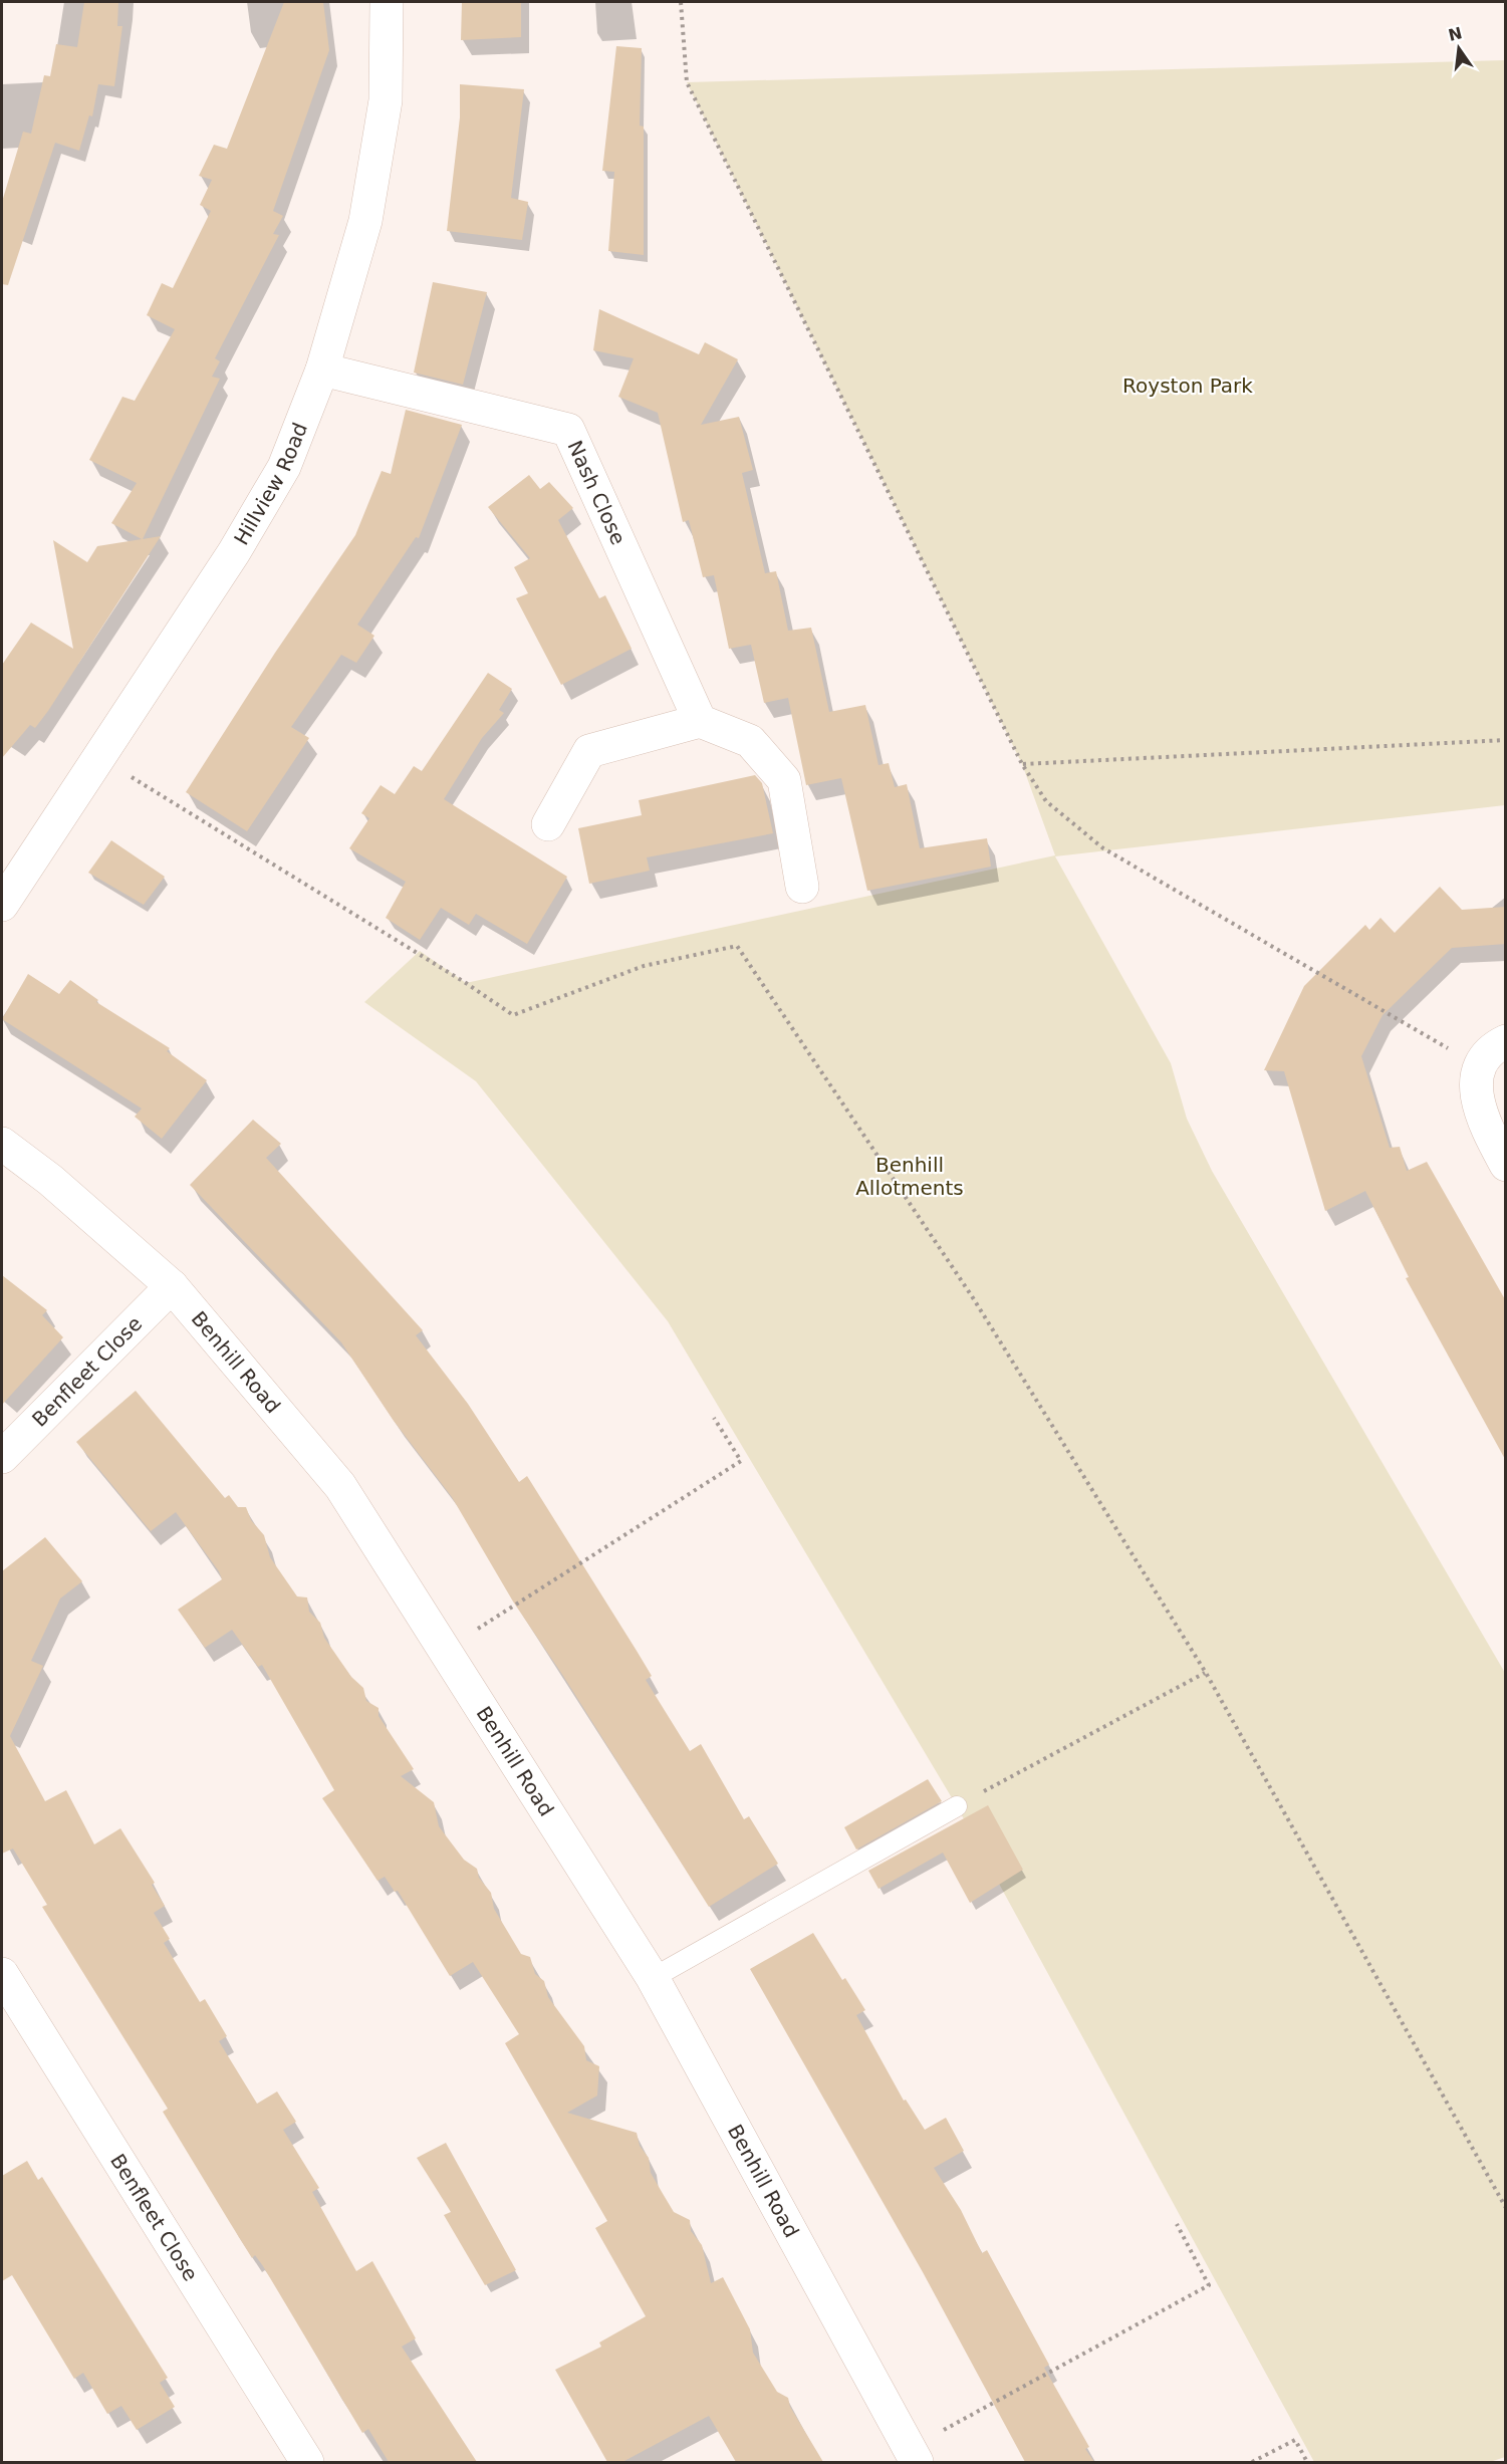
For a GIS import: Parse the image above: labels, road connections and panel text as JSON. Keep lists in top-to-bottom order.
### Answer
{
  "streets": {
    "street": [
      "Hillview Road",
      "Nash Close",
      "Benhill Road",
      "Benfleet Close"
    ]
  },
  "crossings": [
    ["Hillview Road", "Nash Close"],
    ["Benhill Road", "Benfleet Close"]
  ],
  "parks": ["Royston Park", "Benhill Allotments"],
  "north": "top"
}
